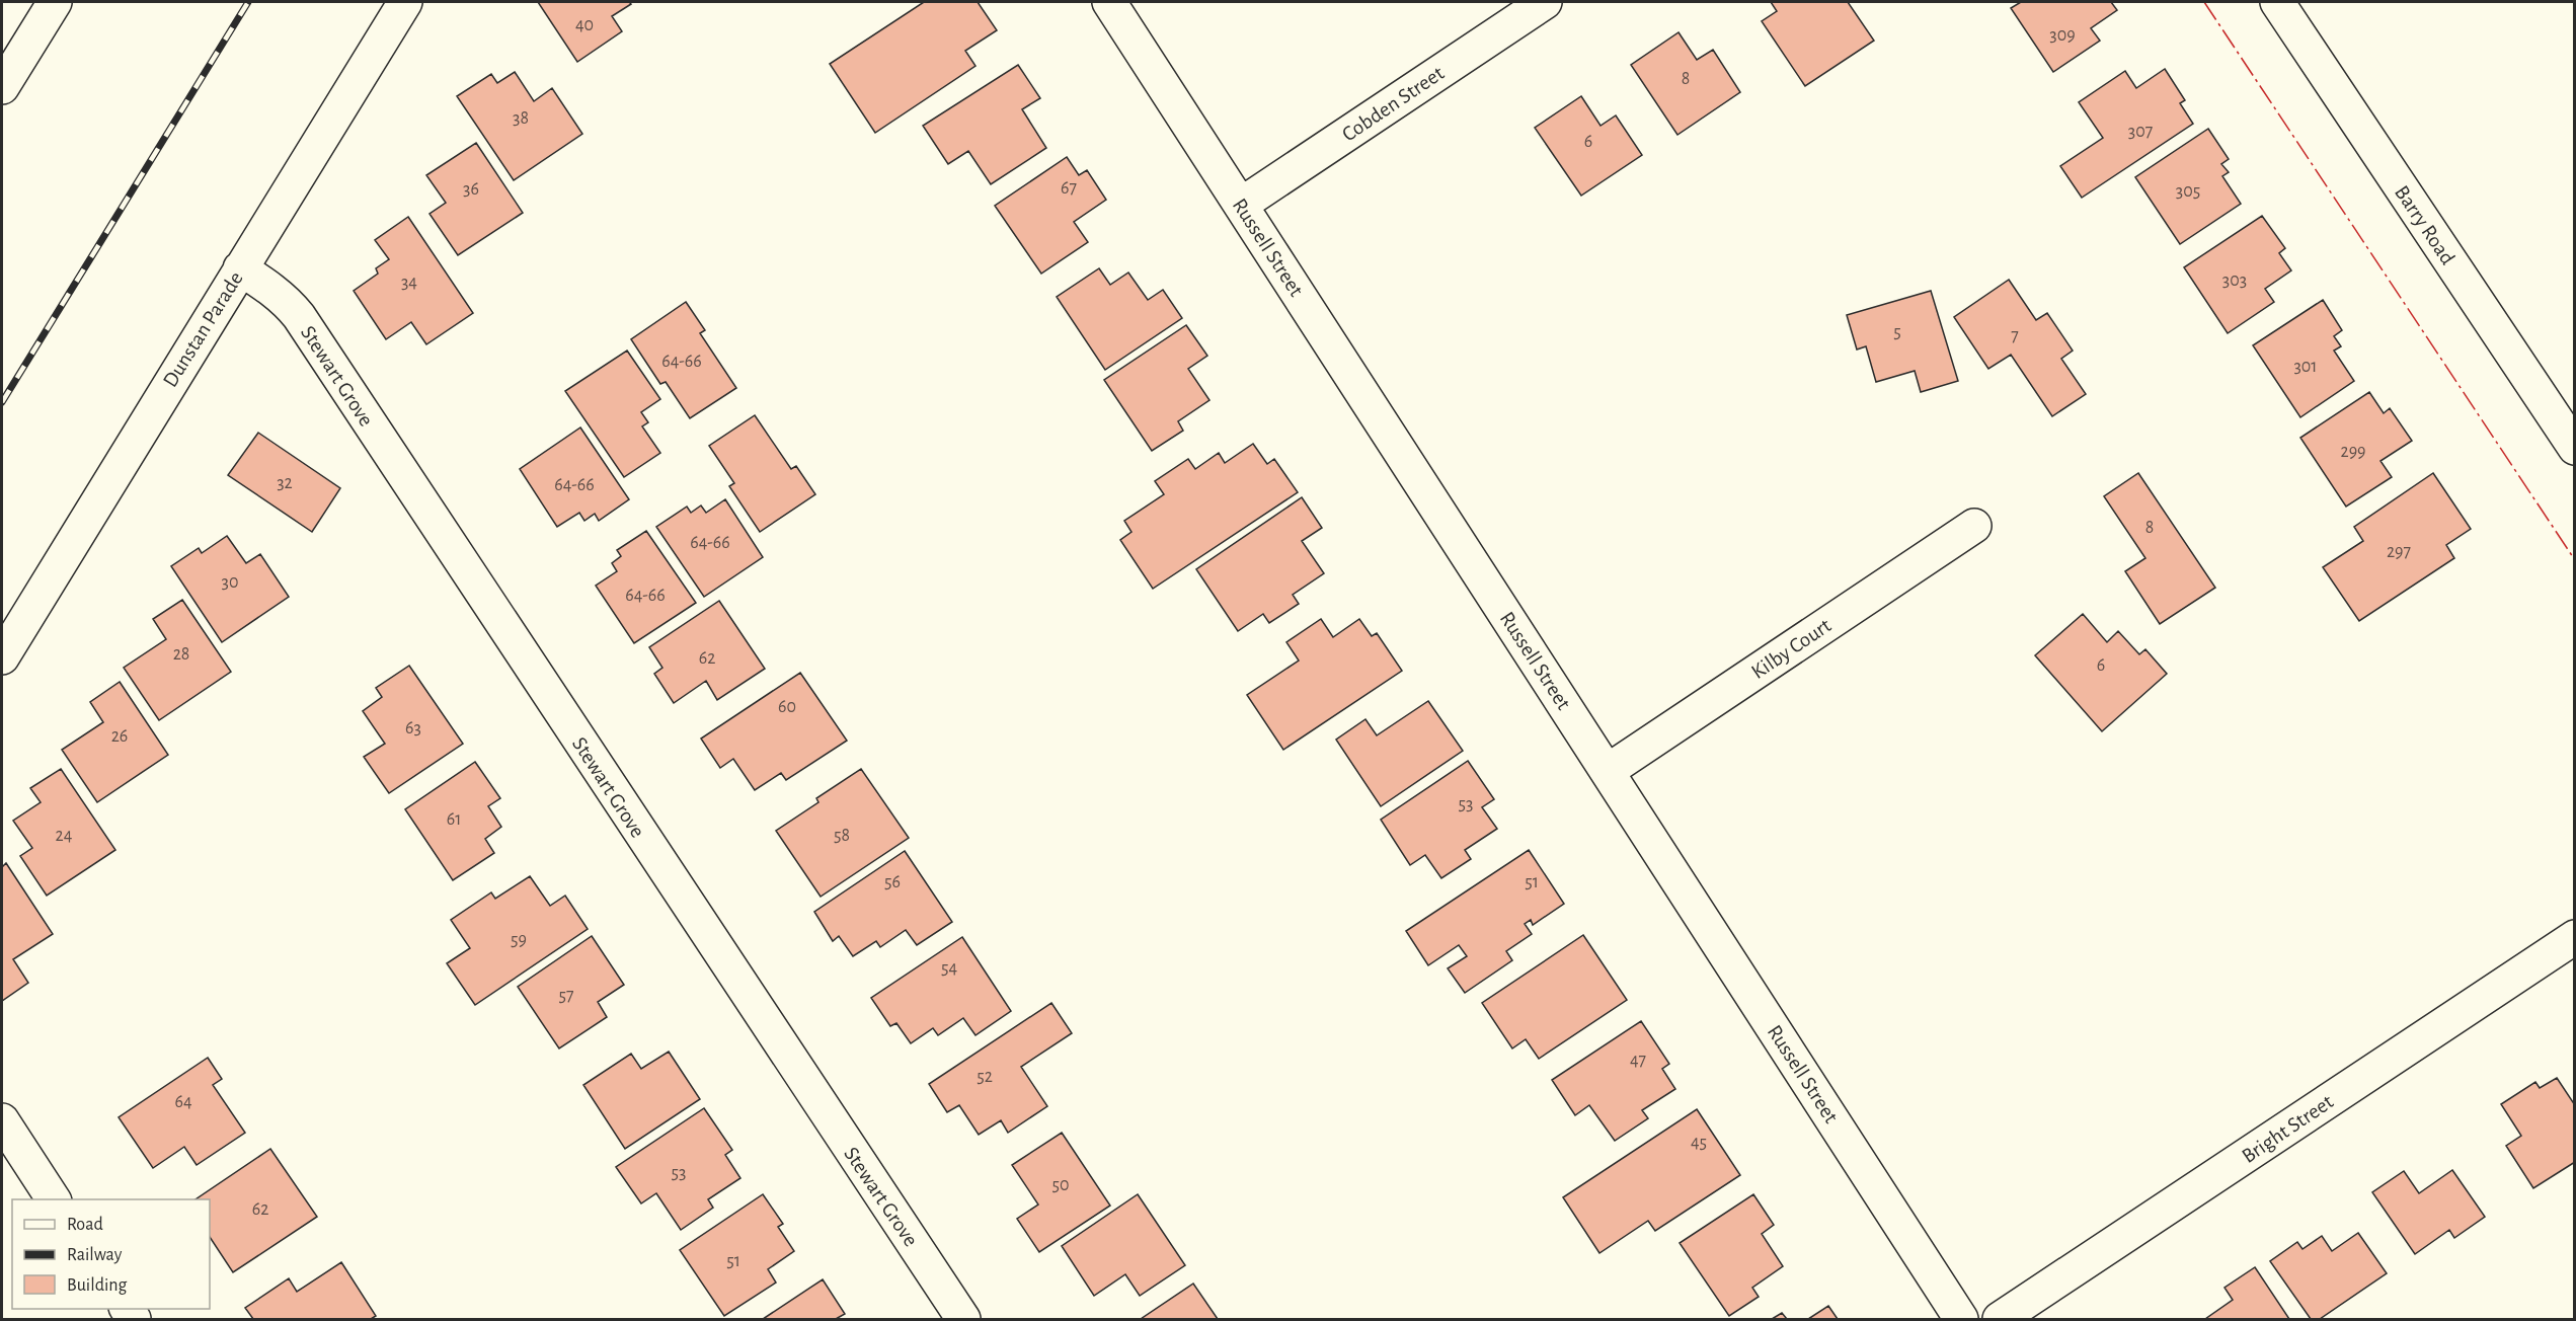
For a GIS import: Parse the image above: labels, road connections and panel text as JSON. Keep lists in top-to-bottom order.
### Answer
{
  "streets": {
    "street": [
      "Cobden Street",
      "Barry Road",
      "Russell Street",
      "Dunstan Parade",
      "Stewart Grove",
      "Kilby Court",
      "Bright Street"
    ]
  },
  "crossings": [
    ["Cobden Street", "Russell Street"],
    ["Russell Street", "Kilby Court"],
    ["Dunstan Parade", "Stewart Grove"]
  ],
  "house_numbers": [
    "40",
    "309",
    "8",
    "38",
    "307",
    "6",
    "67",
    "36",
    "305",
    "303",
    "34",
    "5",
    "7",
    "64-66",
    "301",
    "299",
    "32",
    "64-66",
    "8",
    "64-66",
    "297",
    "30",
    "64-66",
    "28",
    "62",
    "6",
    "60",
    "63",
    "26",
    "53",
    "61",
    "24",
    "58",
    "56",
    "51",
    "59",
    "54",
    "57",
    "47",
    "52",
    "64",
    "45",
    "53",
    "50",
    "62",
    "51"
  ],
  "legend": ["Road", "Railway", "Building"]
}
